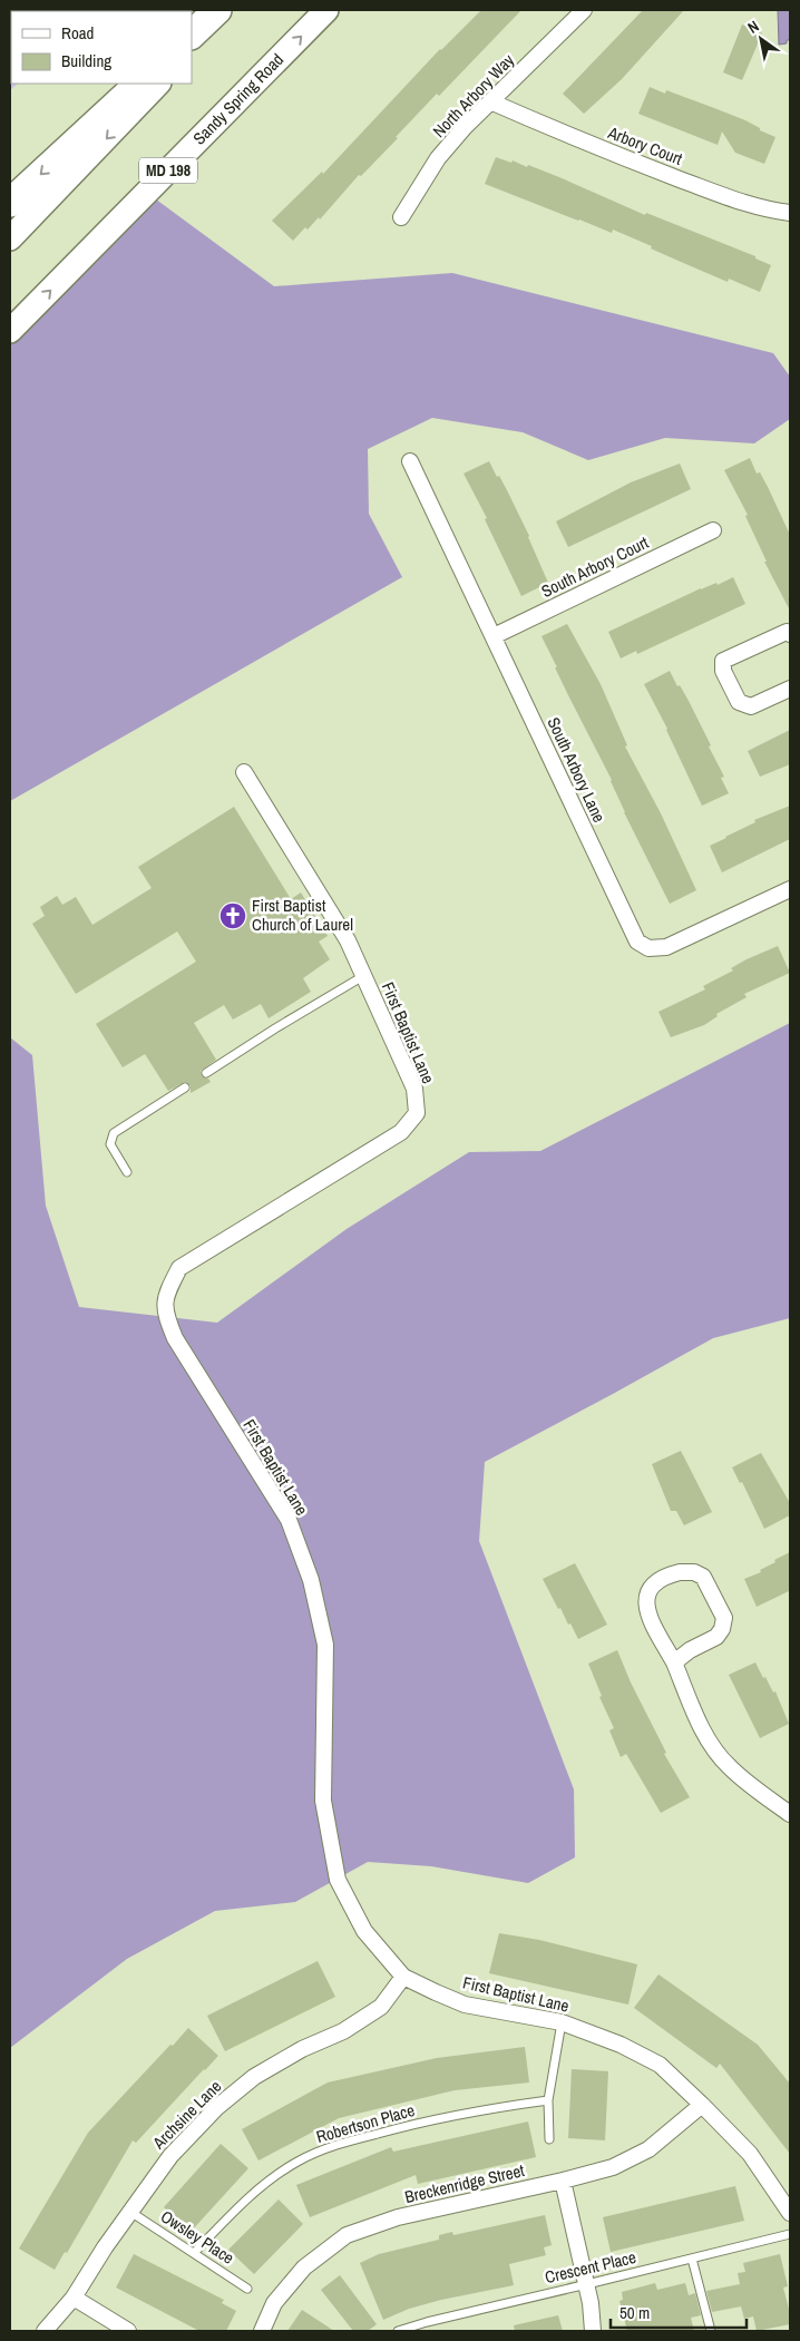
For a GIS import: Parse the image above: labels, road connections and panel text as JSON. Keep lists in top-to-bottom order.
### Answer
{
  "streets": {
    "main road": ["Sandy Spring Road", "MD 198"],
    "street": [
      "North Arbory Way",
      "Arbory Court",
      "South Arbory Court",
      "South Arbory Lane",
      "First Baptist Lane",
      "Archsine Lane",
      "Breckenridge Street"
    ],
    "lane": ["Robertson Place", "Owsley Place", "Crescent Place"]
  },
  "crossings": [
    ["North Arbory Way", "Arbory Court"],
    ["South Arbory Court", "South Arbory Lane"],
    ["First Baptist Lane", "Archsine Lane"],
    ["First Baptist Lane", "Breckenridge Street"],
    ["Archsine Lane", "Owsley Place"],
    ["Robertson Place", "Owsley Place"]
  ],
  "places": {
    "church": ["First Baptist Church of Laurel"]
  },
  "legend": ["Road", "Building"],
  "scale_bar": "50 m",
  "north": "top left"
}
